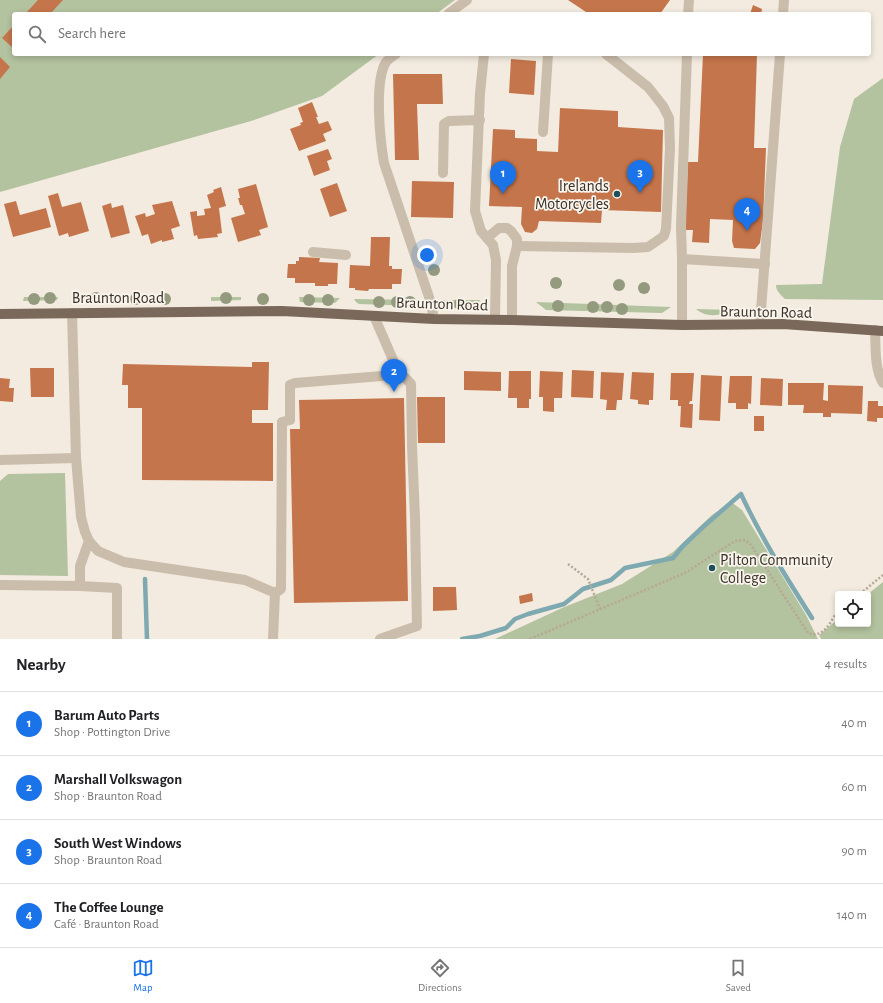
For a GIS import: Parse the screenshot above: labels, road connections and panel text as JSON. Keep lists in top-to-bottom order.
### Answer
{
  "streets": {
    "main road": ["Braunton Road"]
  },
  "places": ["Irelands Motorcycles", "Pilton Community College"],
  "page": {
    "search": "Search here",
    "pins": [
      "3",
      "1",
      "4",
      "2"
    ],
    "heading": ["Nearby", "4 results"],
    "list": [
      {
        "mark": "1",
        "name": "Barum Auto Parts",
        "note": "Shop · Pottington Drive",
        "value": "40 m"
      },
      {
        "mark": "2",
        "name": "Marshall Volkswagon",
        "note": "Shop · Braunton Road",
        "value": "60 m"
      },
      {
        "mark": "3",
        "name": "South West Windows",
        "note": "Shop · Braunton Road",
        "value": "90 m"
      },
      {
        "mark": "4",
        "name": "The Coffee Lounge",
        "note": "Café · Braunton Road",
        "value": "140 m"
      }
    ],
    "nav": ["Map", "Directions", "Saved"]
  }
}
